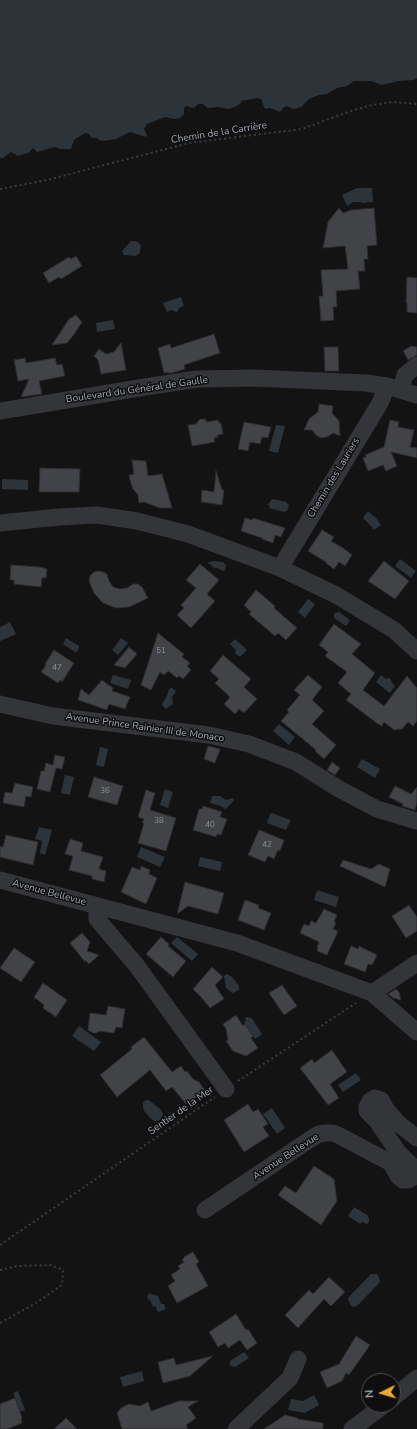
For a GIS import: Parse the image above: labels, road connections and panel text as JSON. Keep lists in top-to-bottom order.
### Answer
{
  "streets": {
    "street": [
      "Boulevard du Général de Gaulle",
      "Chemin des Lauriers",
      "Avenue Prince Rainier III de Monaco",
      "Avenue Bellevue"
    ],
    "path": ["Chemin de la Carrière", "Sentier de la Mer"]
  },
  "crossings": [
    ["Boulevard du Général de Gaulle", "Chemin des Lauriers"],
    ["Avenue Bellevue", "Sentier de la Mer"]
  ],
  "house_numbers": [
    "51",
    "47",
    "36",
    "38",
    "40",
    "42"
  ],
  "north": "left"
}
